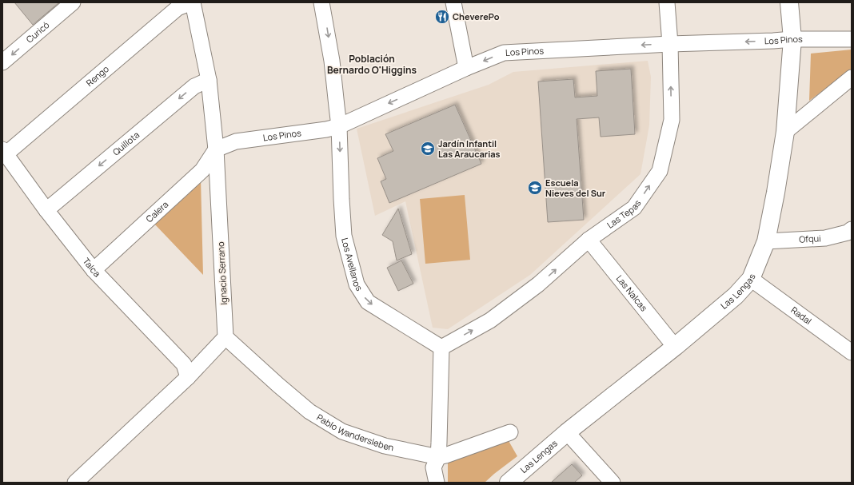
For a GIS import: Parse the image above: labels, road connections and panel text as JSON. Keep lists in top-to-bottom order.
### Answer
{
  "streets": {
    "street": [
      "Curicó",
      "Los Pinos",
      "Rengo",
      "Quillota",
      "Calera",
      "Las Tepas",
      "Ofqui",
      "Los Avellanos",
      "Talca",
      "Ignacio Serrano",
      "Las Lengas",
      "Las Nalcas",
      "Radal",
      "Pablo Wandersleben"
    ]
  },
  "crossings": [
    ["Los Pinos", "Calera"],
    ["Los Pinos", "Las Tepas"],
    ["Los Pinos", "Los Avellanos"],
    ["Los Pinos", "Ignacio Serrano"],
    ["Los Pinos", "Las Lengas"],
    ["Rengo", "Talca"],
    ["Rengo", "Ignacio Serrano"],
    ["Quillota", "Talca"],
    ["Quillota", "Ignacio Serrano"],
    ["Calera", "Talca"],
    ["Calera", "Ignacio Serrano"],
    ["Las Tepas", "Los Avellanos"],
    ["Las Tepas", "Las Nalcas"],
    ["Ofqui", "Las Lengas"],
    ["Ignacio Serrano", "Pablo Wandersleben"],
    ["Las Lengas", "Las Nalcas"],
    ["Las Lengas", "Radal"]
  ],
  "one_way": [
    "Curicó",
    "Los Pinos",
    "Quillota",
    "Las Tepas",
    "Los Avellanos"
  ],
  "districts": ["Población Bernardo O'Higgins"],
  "places": {
    "restaurant": ["CheverePo"],
    "school or university": ["Jardín Infantil Las Araucarias", "Escuela Nieves del Sur"]
  }
}
